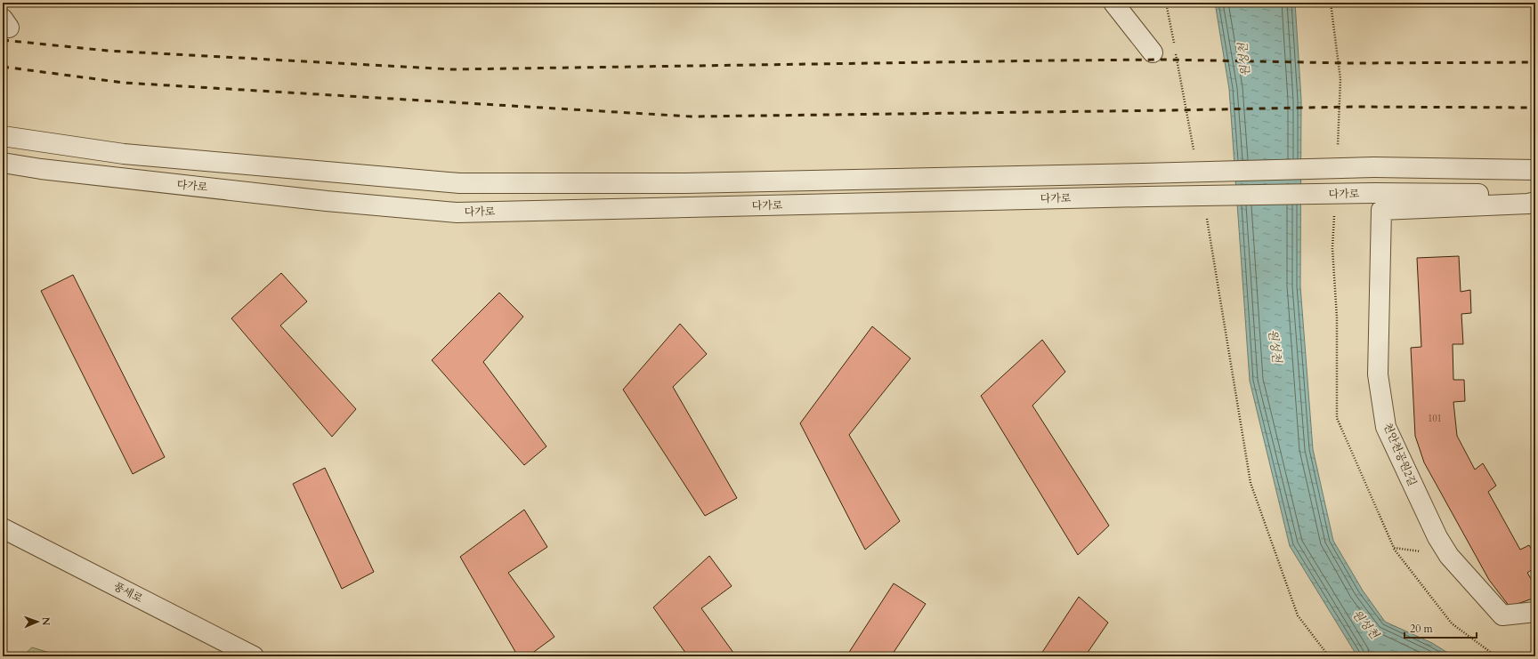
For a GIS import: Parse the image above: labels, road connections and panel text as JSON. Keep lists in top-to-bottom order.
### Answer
{
  "streets": {
    "street": ["다가로", "천안천공원2길", "풍세로"]
  },
  "crossings": [
    ["다가로", "천안천공원2길"]
  ],
  "water": ["원성천"],
  "house_numbers": ["101"],
  "scale_bar": "20 m",
  "north": "right"
}
